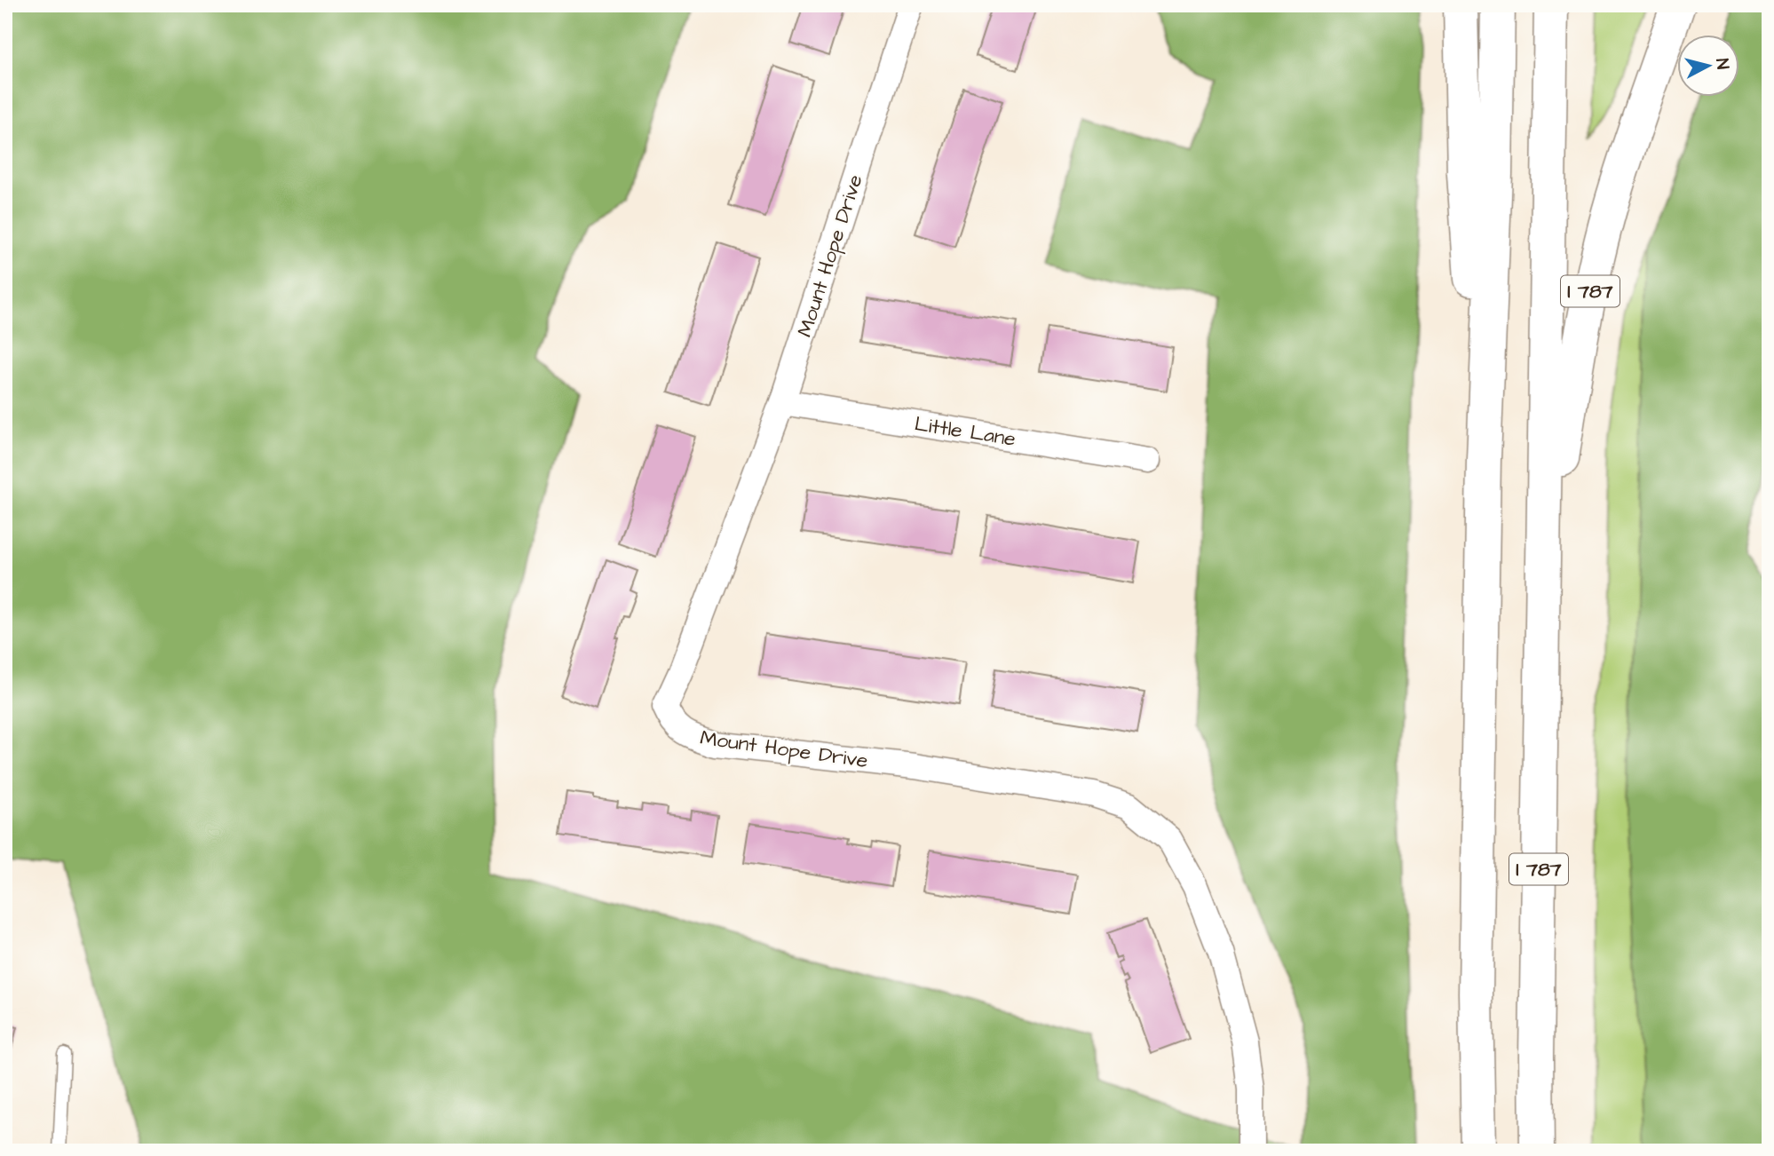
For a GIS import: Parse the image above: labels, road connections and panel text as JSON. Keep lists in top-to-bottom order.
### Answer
{
  "streets": {
    "highway": ["I 787"],
    "street": ["Mount Hope Drive", "Little Lane"]
  },
  "crossings": [
    ["Mount Hope Drive", "Little Lane"]
  ],
  "north": "right"
}
